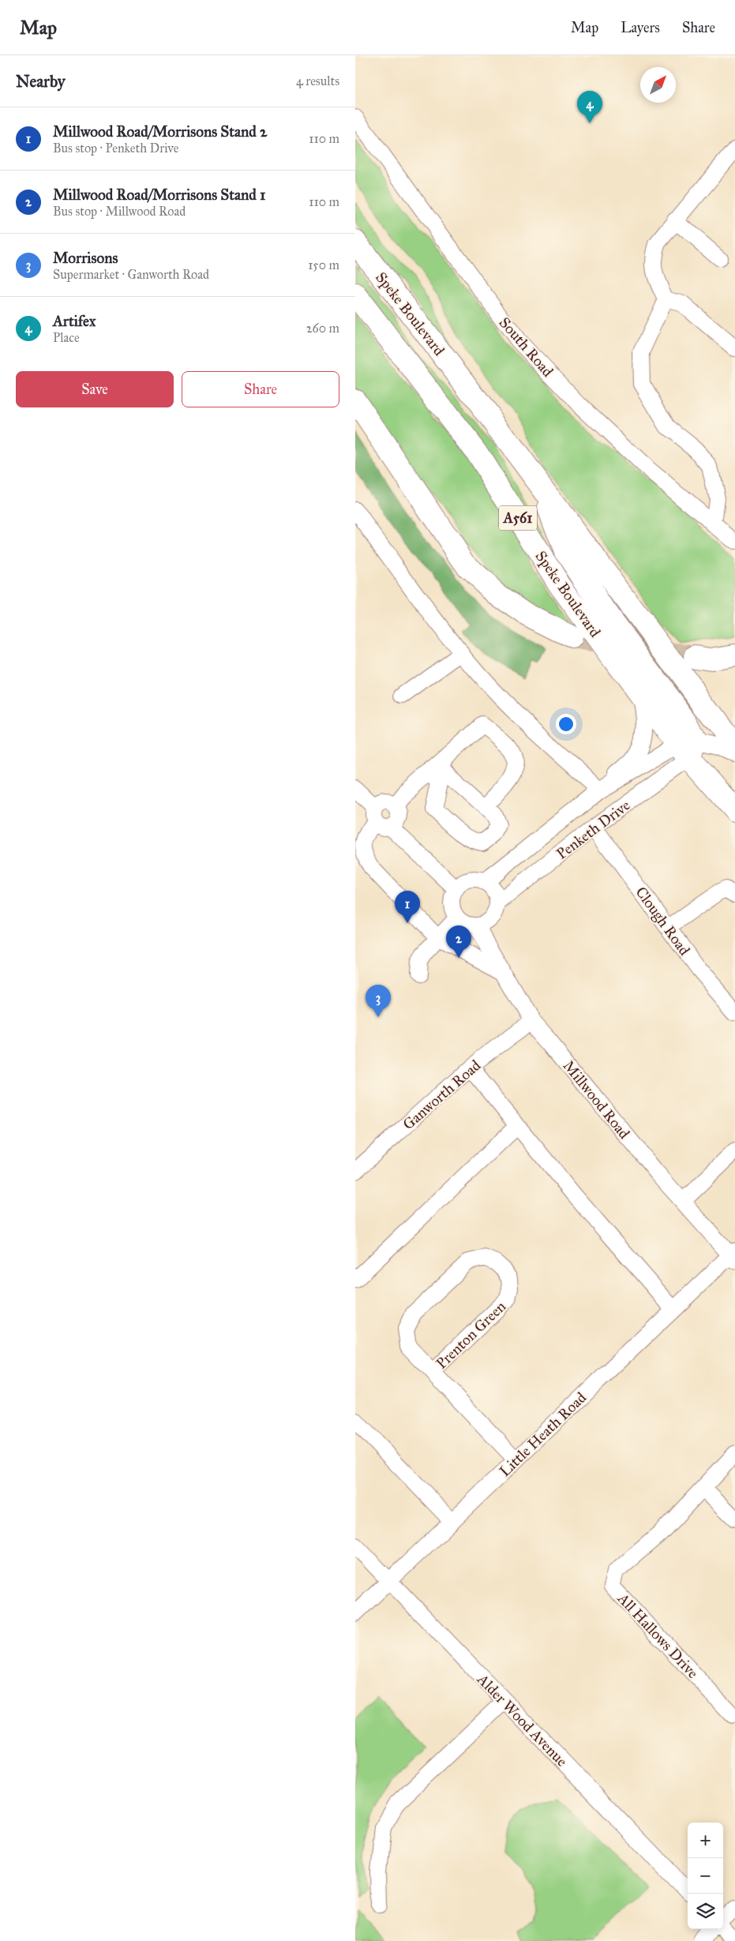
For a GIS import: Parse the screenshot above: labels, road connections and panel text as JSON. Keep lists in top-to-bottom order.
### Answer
{
  "streets": {
    "highway": ["Speke Boulevard", "A561"],
    "street": [
      "South Road",
      "Penketh Drive",
      "Clough Road",
      "Ganworth Road",
      "Millwood Road",
      "Prenton Green",
      "Little Heath Road",
      "All Hallows Drive",
      "Alder Wood Avenue"
    ]
  },
  "crossings": [
    ["Speke Boulevard", "A561"],
    ["Speke Boulevard", "Penketh Drive"],
    ["A561", "Penketh Drive"],
    ["Penketh Drive", "Clough Road"],
    ["Penketh Drive", "Millwood Road"],
    ["Ganworth Road", "Millwood Road"],
    ["Millwood Road", "Little Heath Road"],
    ["Prenton Green", "Little Heath Road"],
    ["Little Heath Road", "Alder Wood Avenue"]
  ],
  "north": "top right",
  "page": {
    "header": "Map",
    "nav": ["Map", "Layers", "Share"],
    "heading": ["Nearby", "4 results"],
    "pins": [
      "4",
      "1",
      "2",
      "3"
    ],
    "list": [
      {
        "mark": "1",
        "name": "Millwood Road/Morrisons Stand 2",
        "note": "Bus stop · Penketh Drive",
        "value": "110 m"
      },
      {
        "mark": "2",
        "name": "Millwood Road/Morrisons Stand 1",
        "note": "Bus stop · Millwood Road",
        "value": "110 m"
      },
      {
        "mark": "3",
        "name": "Morrisons",
        "note": "Supermarket · Ganworth Road",
        "value": "150 m"
      },
      {
        "mark": "4",
        "name": "Artifex",
        "note": "Place",
        "value": "260 m"
      }
    ],
    "buttons": ["Save", "Share"],
    "map_buttons": ["+", "−"]
  }
}
